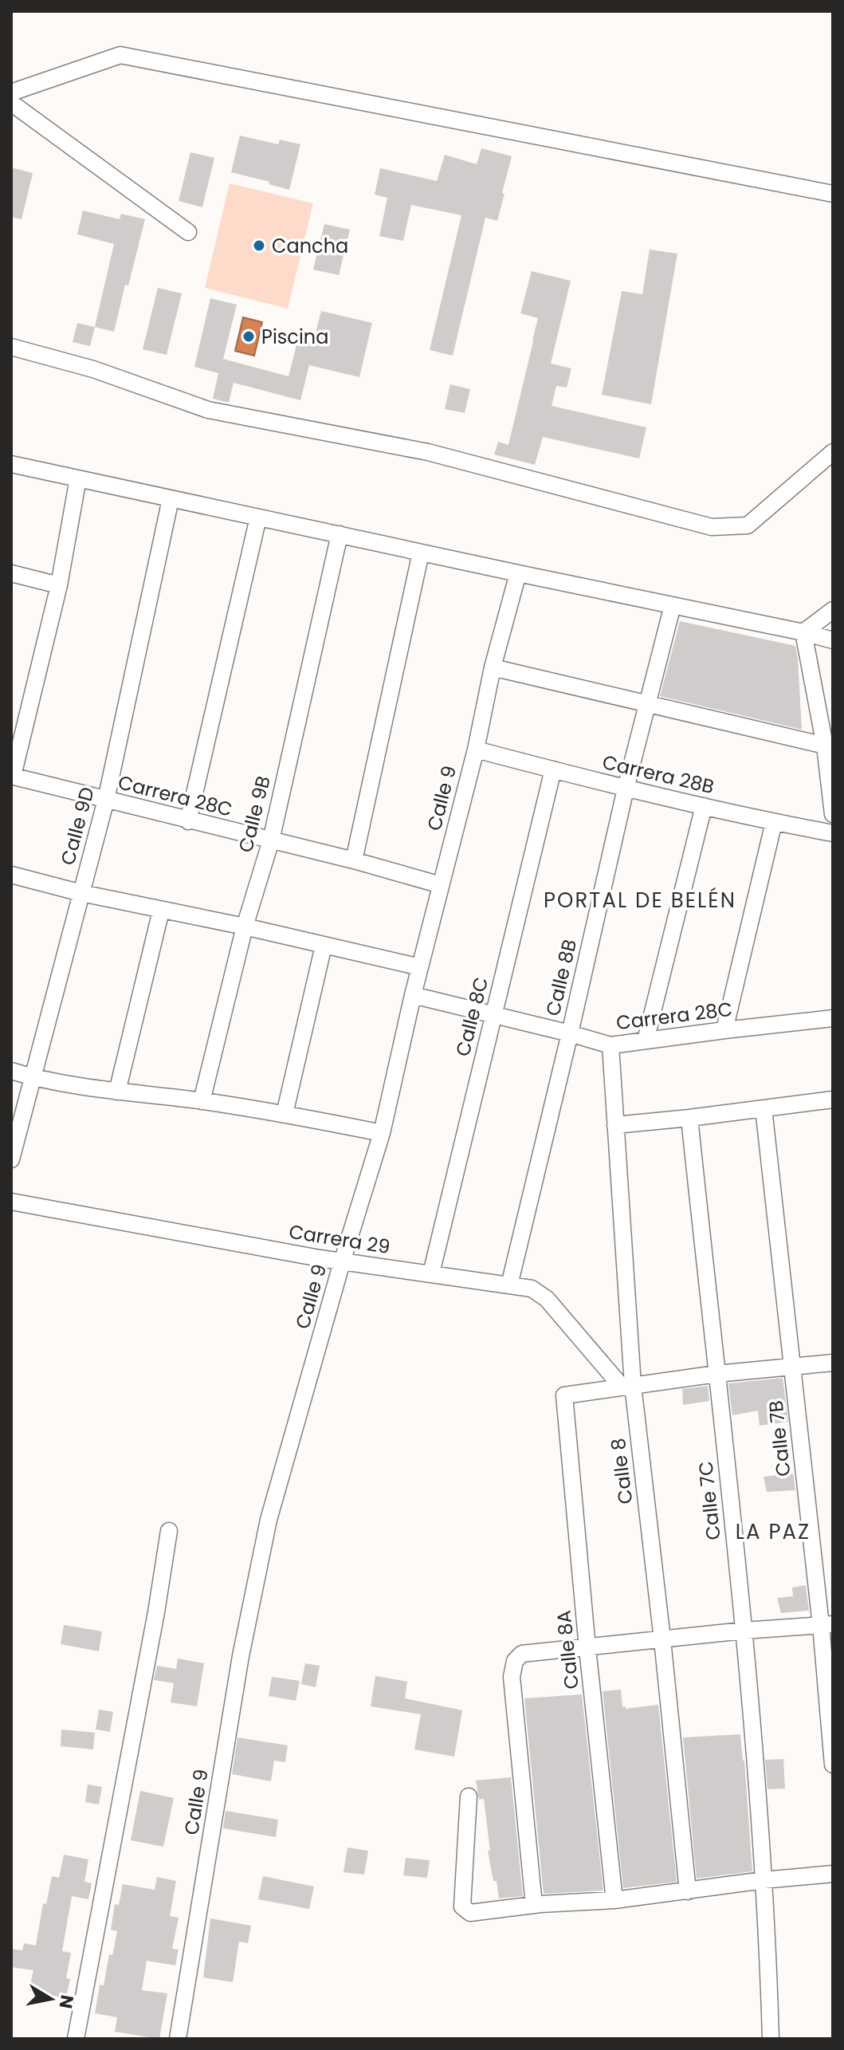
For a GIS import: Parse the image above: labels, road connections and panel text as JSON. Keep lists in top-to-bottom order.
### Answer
{
  "streets": {
    "street": [
      "Carrera 28B",
      "Carrera 28C",
      "Calle 9",
      "Calle 9B",
      "Calle 9D",
      "Calle 8B",
      "Calle 8C",
      "Carrera 29",
      "Calle 7B",
      "Calle 8",
      "Calle 7C",
      "Calle 8A"
    ]
  },
  "crossings": [
    ["Carrera 28B", "Calle 9"],
    ["Carrera 28B", "Calle 8B"],
    ["Carrera 28B", "Calle 8C"],
    ["Carrera 28C", "Calle 9"],
    ["Carrera 28C", "Calle 9B"],
    ["Carrera 28C", "Calle 9D"],
    ["Carrera 28C", "Calle 8B"],
    ["Carrera 28C", "Calle 8C"],
    ["Carrera 28C", "Calle 8"],
    ["Calle 9", "Carrera 29"],
    ["Calle 8B", "Carrera 29"],
    ["Calle 8C", "Carrera 29"],
    ["Carrera 29", "Calle 8"],
    ["Carrera 29", "Calle 8A"],
    ["Calle 8", "Calle 8A"]
  ],
  "districts": ["PORTAL DE BELÉN", "LA PAZ"],
  "places": ["Cancha", "Piscina"],
  "north": "right"
}
